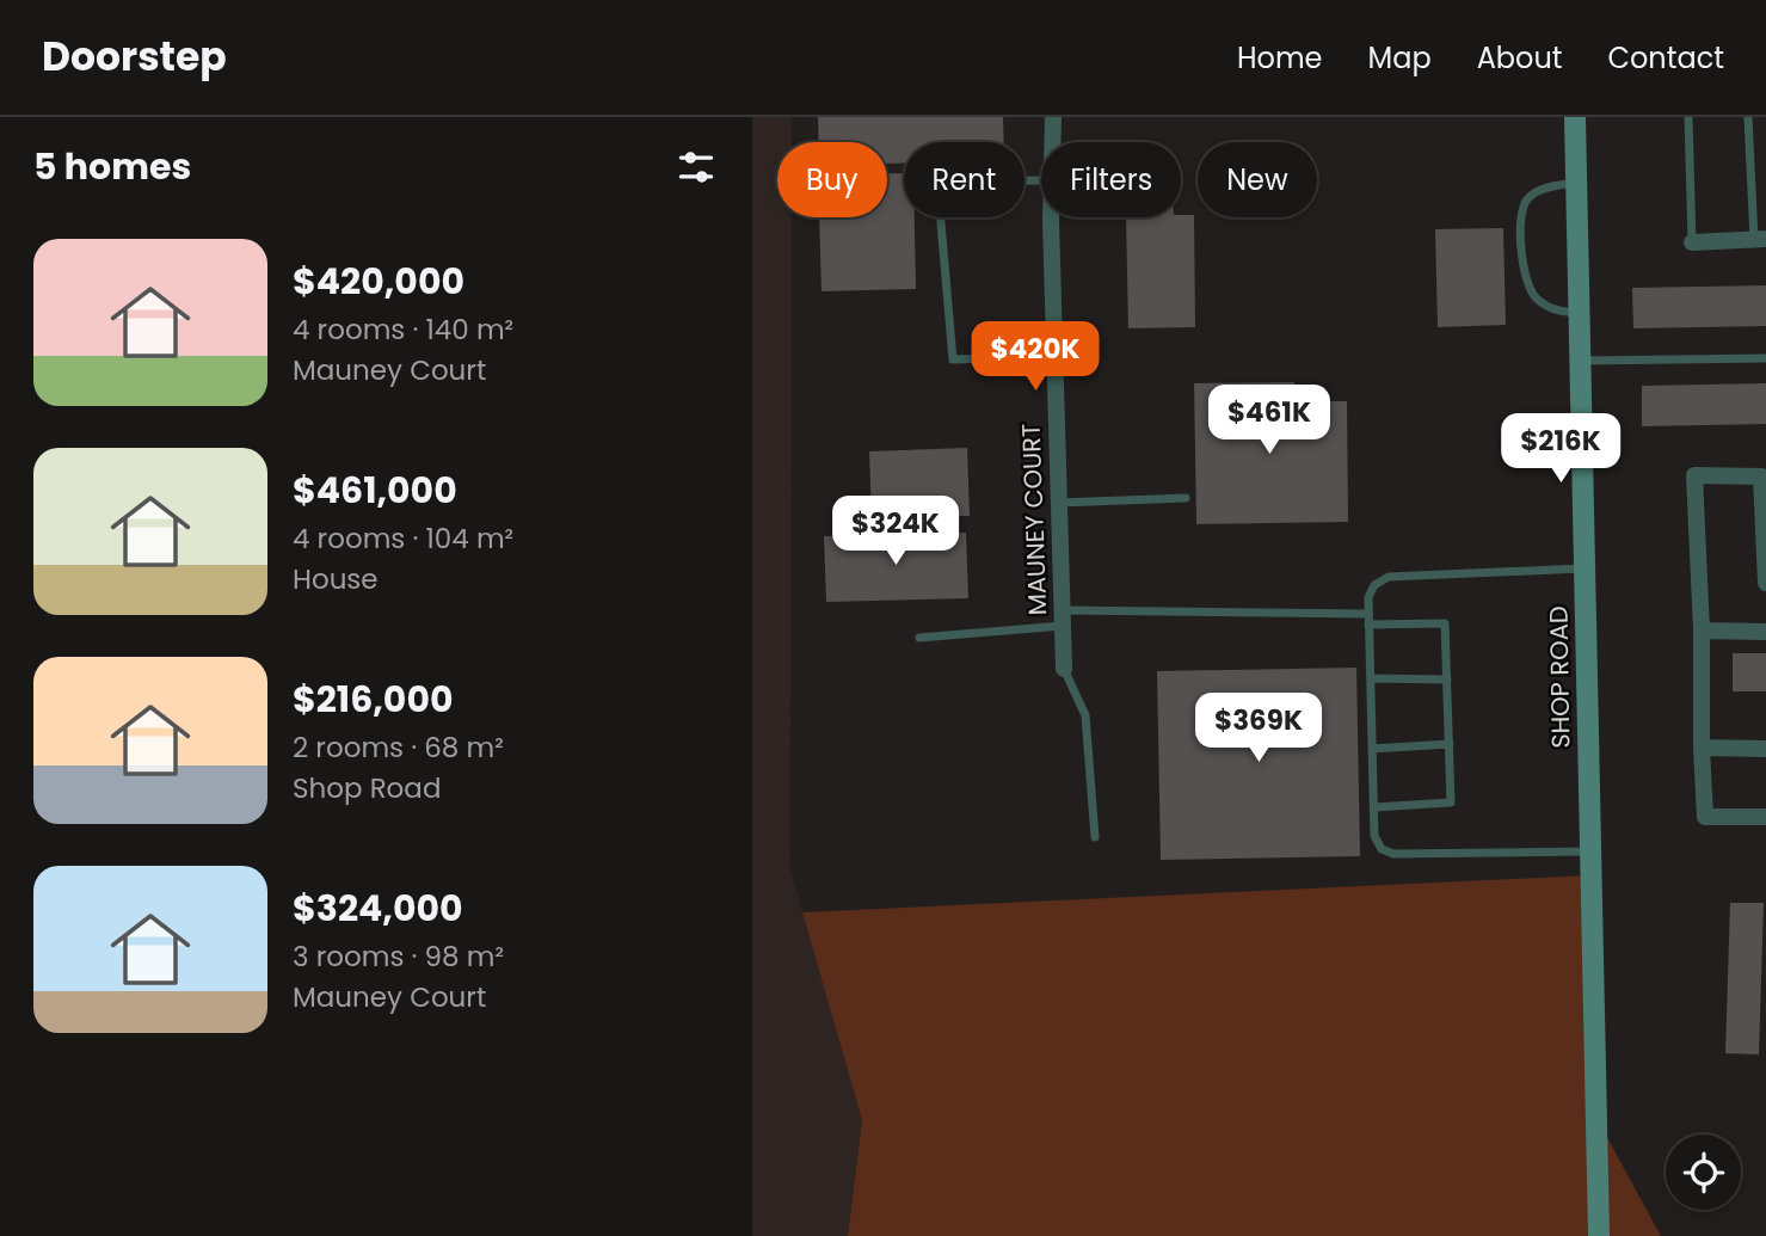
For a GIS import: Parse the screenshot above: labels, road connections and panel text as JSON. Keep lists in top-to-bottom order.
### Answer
{
  "streets": {
    "street": ["MAUNEY COURT", "SHOP ROAD"]
  },
  "page": {
    "header": "Doorstep",
    "nav": [
      "Home",
      "Map",
      "About",
      "Contact"
    ],
    "heading": "5 homes",
    "chip": [
      "Buy",
      "Rent",
      "Filters",
      "New"
    ],
    "list": [
      {
        "name": "$420,000",
        "note": "4 rooms · 140 m² · Mauney Court"
      },
      {
        "name": "$461,000",
        "note": "4 rooms · 104 m² · House"
      },
      {
        "name": "$216,000",
        "note": "2 rooms · 68 m² · Shop Road"
      },
      {
        "name": "$324,000",
        "note": "3 rooms · 98 m² · Mauney Court"
      }
    ],
    "price": [
      "$420K",
      "$461K",
      "$216K",
      "$324K",
      "$369K"
    ]
  }
}
